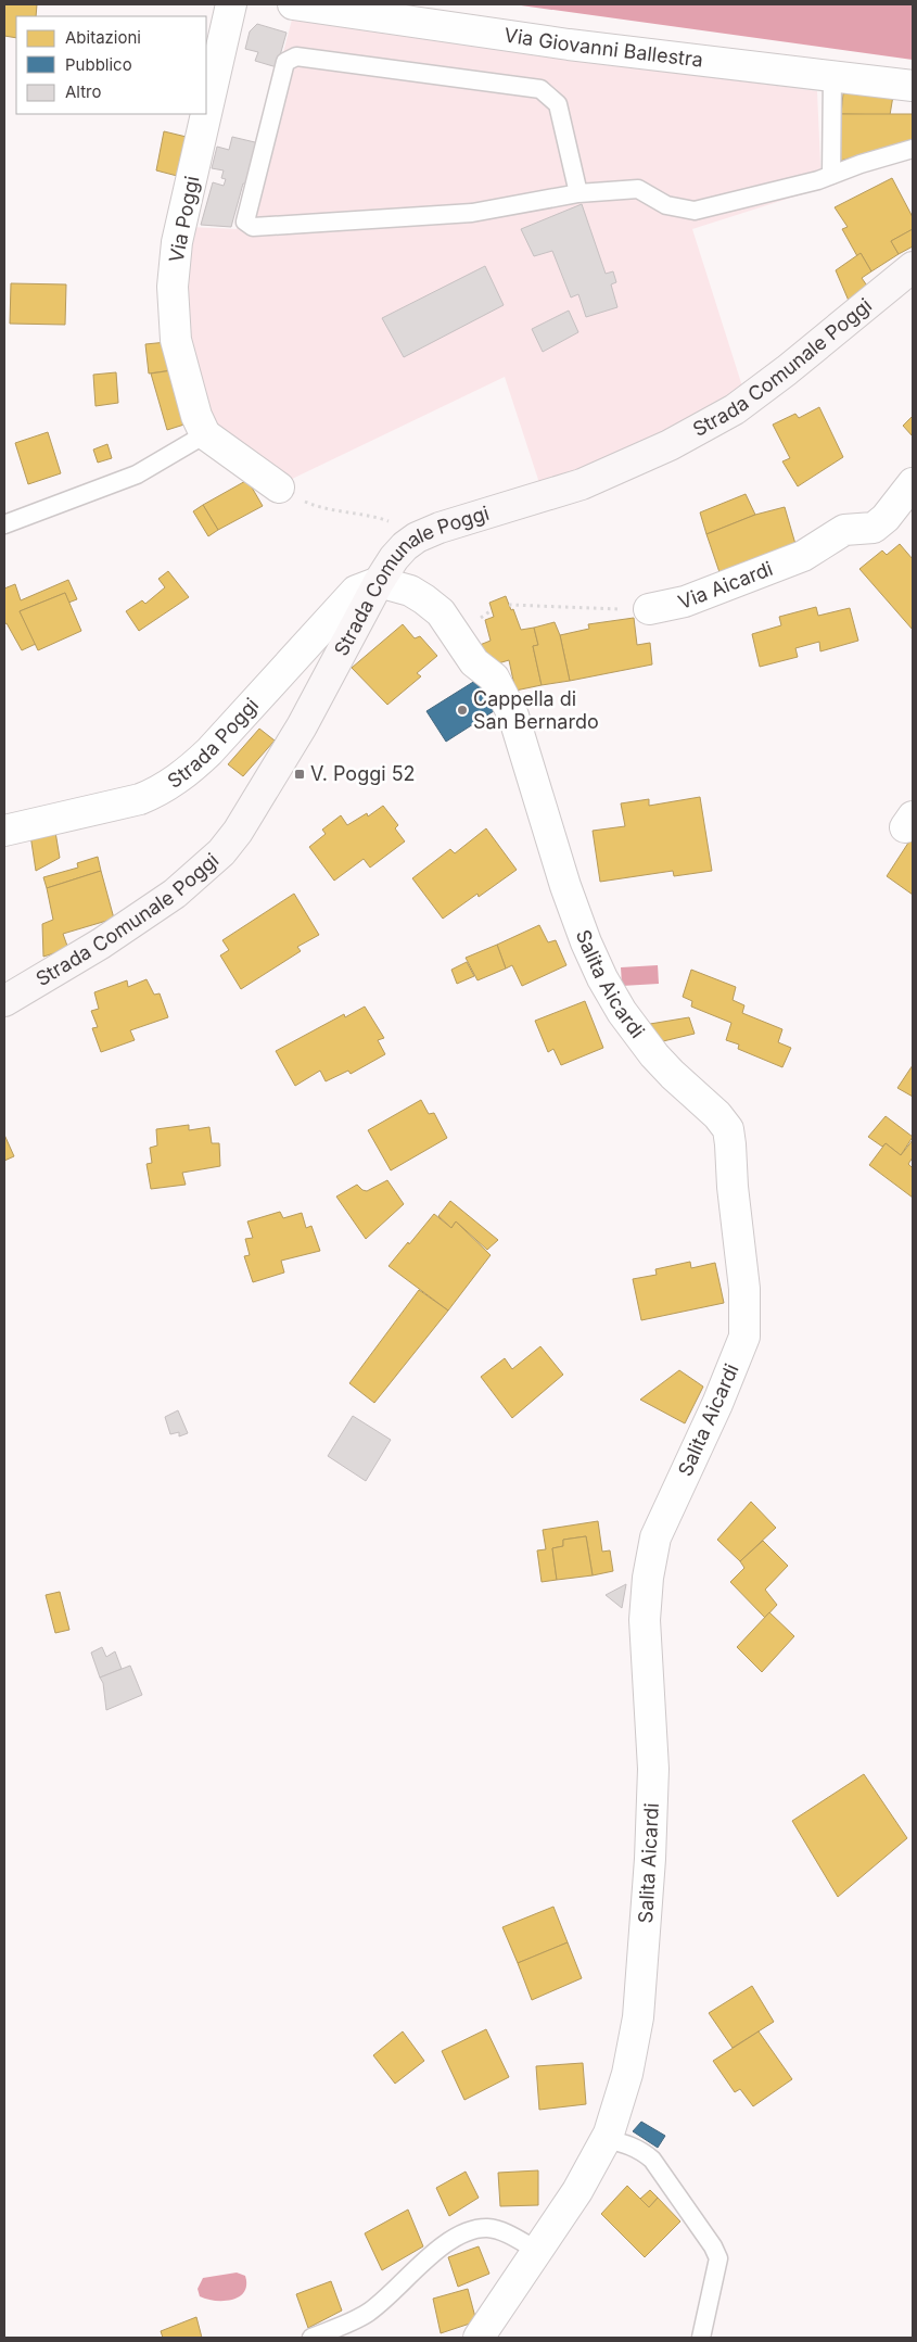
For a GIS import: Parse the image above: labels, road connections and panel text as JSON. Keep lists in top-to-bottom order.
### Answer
{
  "streets": {
    "main road": ["Strada Comunale Poggi"],
    "street": [
      "Via Giovanni Ballestra",
      "Via Poggi",
      "Via Aicardi",
      "Strada Poggi",
      "Salita Aicardi"
    ]
  },
  "crossings": [
    ["Strada Comunale Poggi", "Strada Poggi"],
    ["Strada Comunale Poggi", "Salita Aicardi"],
    ["Strada Poggi", "Salita Aicardi"]
  ],
  "places": {
    "other": ["Cappella di San Bernardo"],
    "transit": ["V. Poggi 52"]
  },
  "legend": ["Abitazioni", "Pubblico", "Altro"]
}
